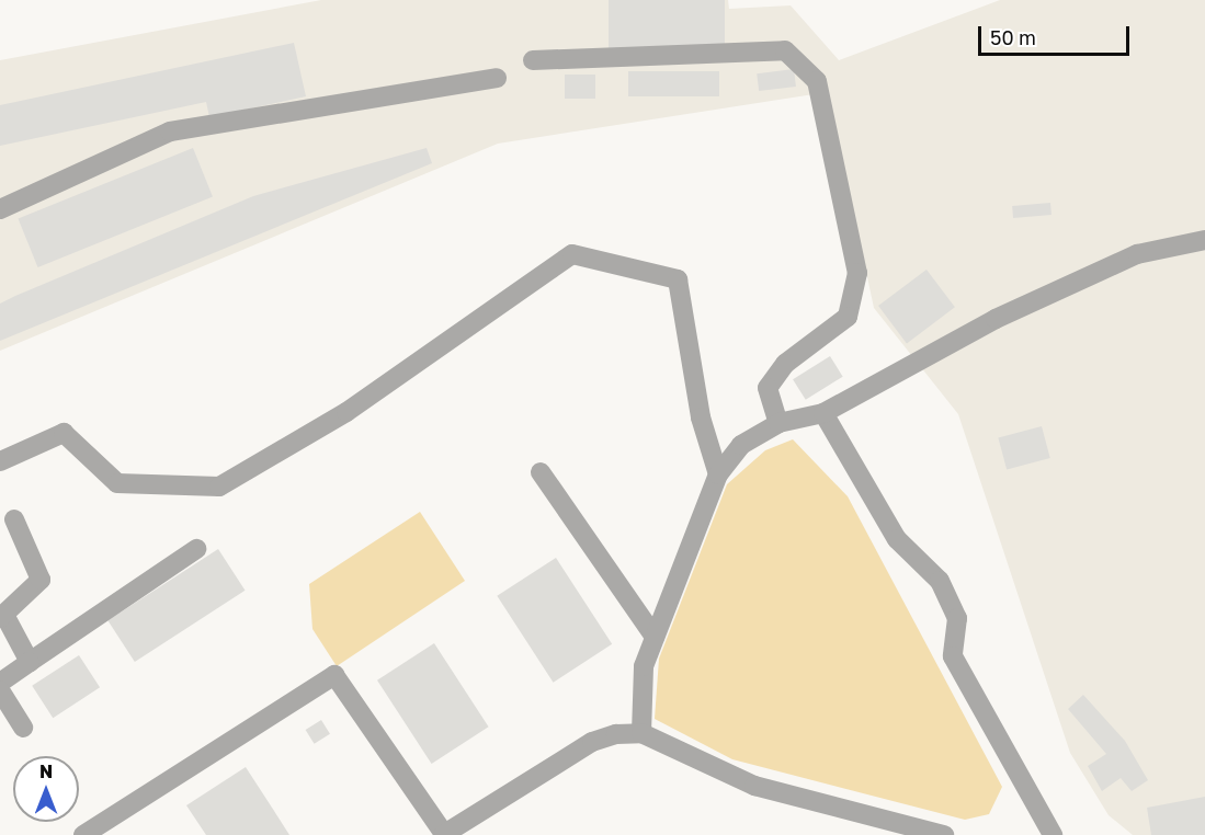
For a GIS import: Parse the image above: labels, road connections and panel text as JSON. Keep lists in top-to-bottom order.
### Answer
{
  "scale_bar": "50 m",
  "north": "top"
}
